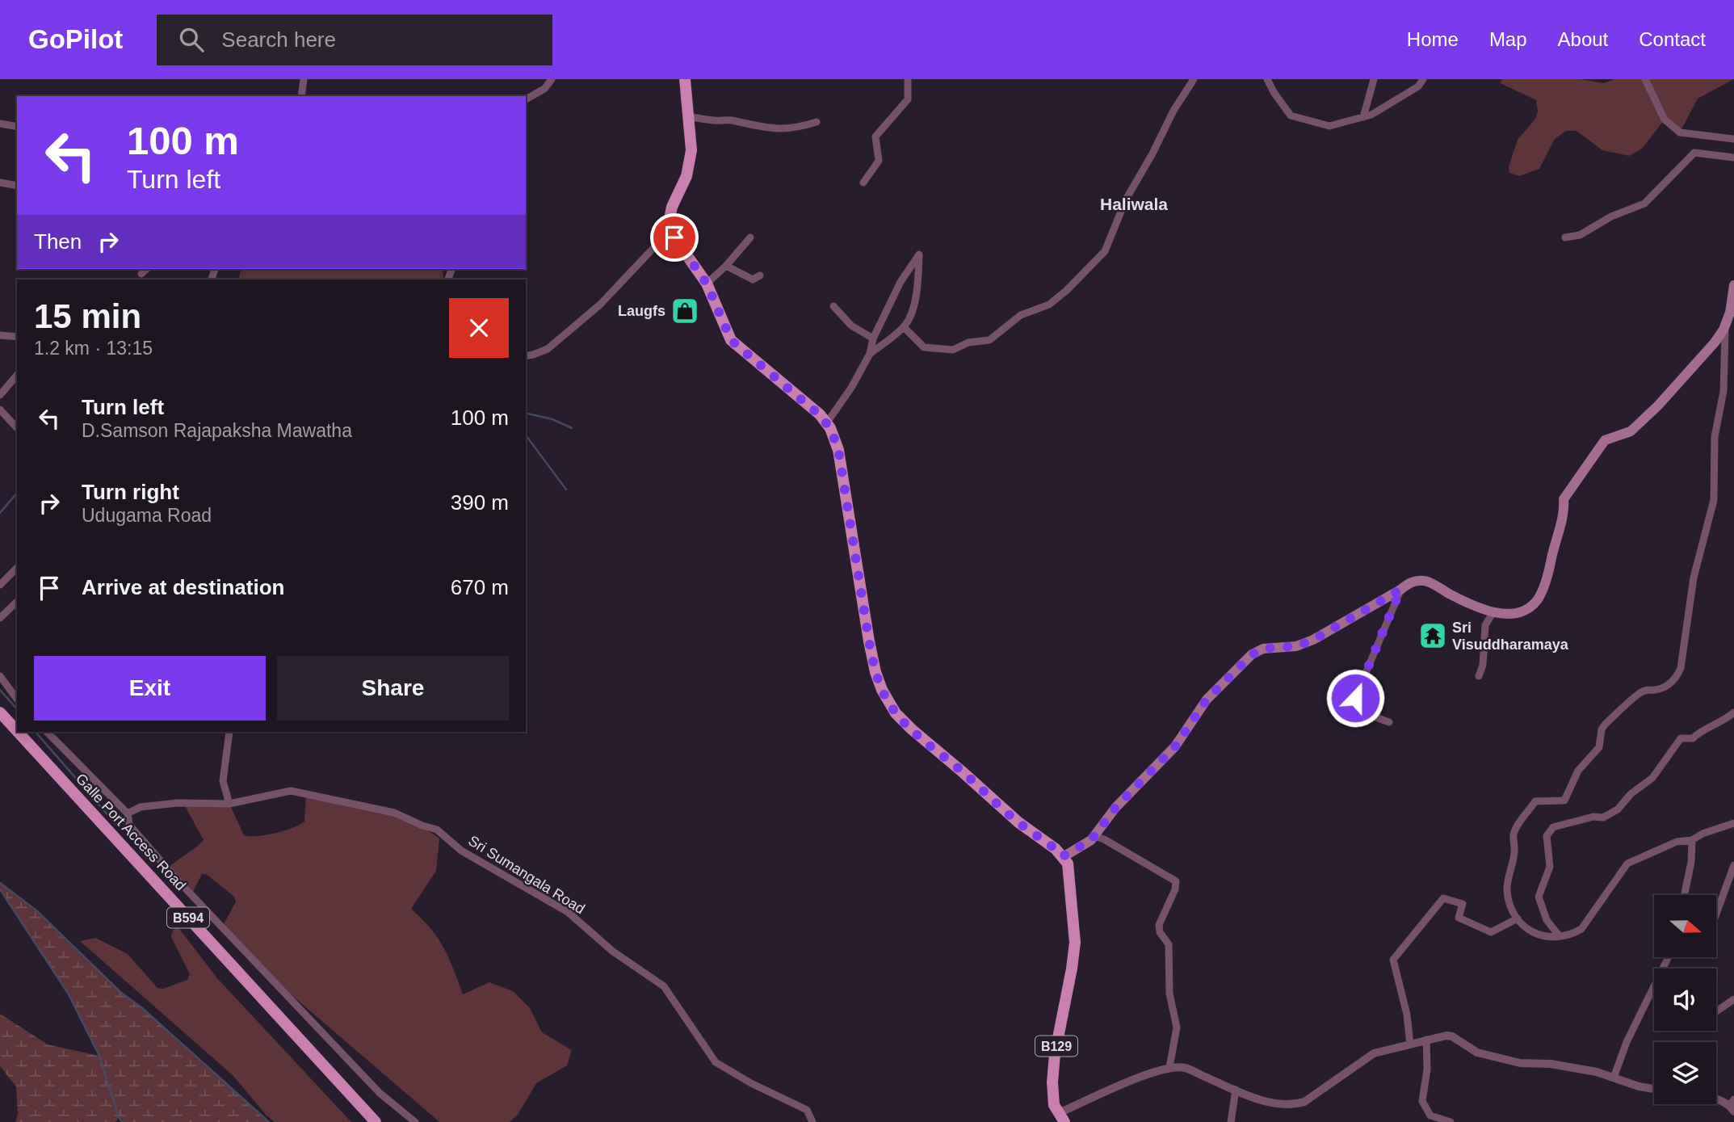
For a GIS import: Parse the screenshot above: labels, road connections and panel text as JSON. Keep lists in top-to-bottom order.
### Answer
{
  "streets": {
    "main road": ["Galle Port Access Road", "B594", "B129"],
    "street": ["Sri Sumangala Road"]
  },
  "districts": ["Haliwala"],
  "places": {
    "shop": ["Laugfs"],
    "temple": ["Sri Visuddharamaya"]
  },
  "north": "right",
  "page": {
    "header": "GoPilot",
    "search": "Search here",
    "nav": [
      "Home",
      "Map",
      "About",
      "Contact"
    ],
    "turn": ["100 m", "Turn left"],
    "then": "Then",
    "heading": ["15 min", "1.2 km · 13:15"],
    "list": [
      {
        "name": "Turn left",
        "note": "D.Samson Rajapaksha Mawatha",
        "value": "100 m"
      },
      {
        "name": "Turn right",
        "note": "Udugama Road",
        "value": "390 m"
      },
      {
        "name": "Arrive at destination",
        "value": "670 m"
      }
    ],
    "buttons": ["Exit", "Share"]
  }
}
